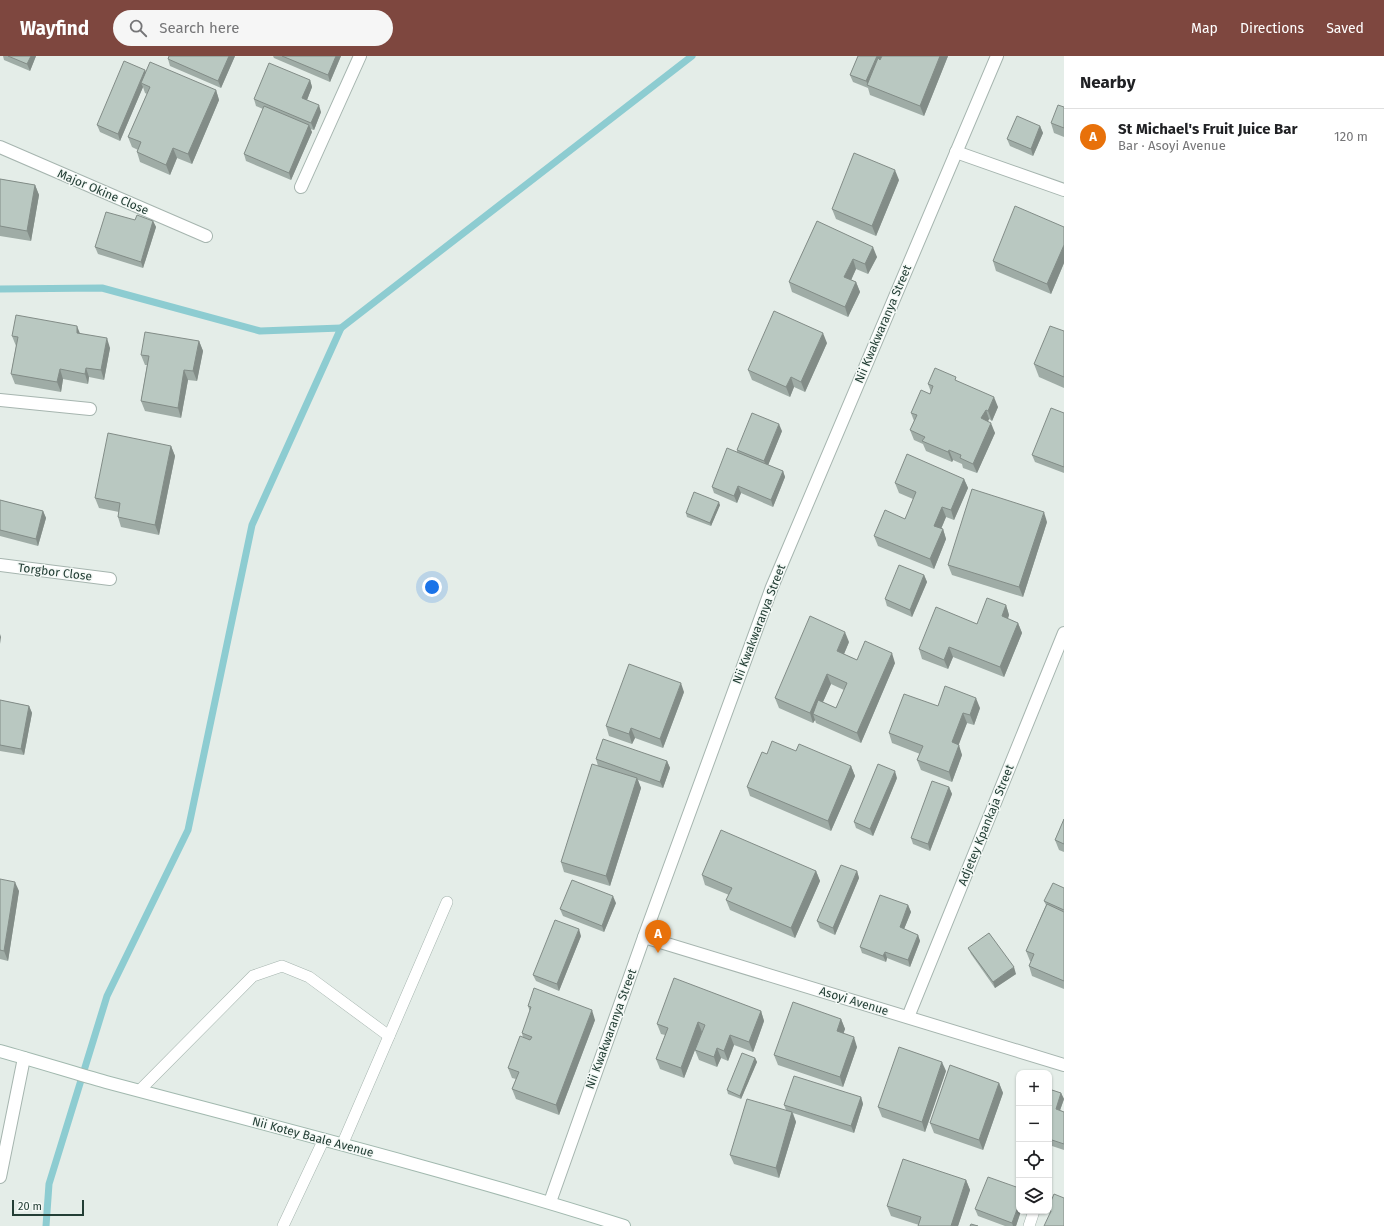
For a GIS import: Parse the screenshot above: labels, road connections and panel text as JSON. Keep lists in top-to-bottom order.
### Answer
{
  "streets": {
    "street": [
      "Major Okine Close",
      "Nii Kwakwaranya Street",
      "Torgbor Close",
      "Adjetey Kpankaja Street",
      "Asoyi Avenue",
      "Nii Kotey Baale Avenue"
    ]
  },
  "crossings": [
    ["Nii Kwakwaranya Street", "Asoyi Avenue"],
    ["Nii Kwakwaranya Street", "Nii Kotey Baale Avenue"],
    ["Adjetey Kpankaja Street", "Asoyi Avenue"]
  ],
  "scale_bar": "20 m",
  "page": {
    "header": "Wayfind",
    "search": "Search here",
    "nav": ["Map", "Directions", "Saved"],
    "heading": "Nearby",
    "list": [
      {
        "mark": "A",
        "name": "St Michael's Fruit Juice Bar",
        "note": "Bar · Asoyi Avenue",
        "value": "120 m"
      }
    ],
    "pins": "A",
    "map_buttons": ["+", "−"],
    "scale": "20 m"
  }
}
